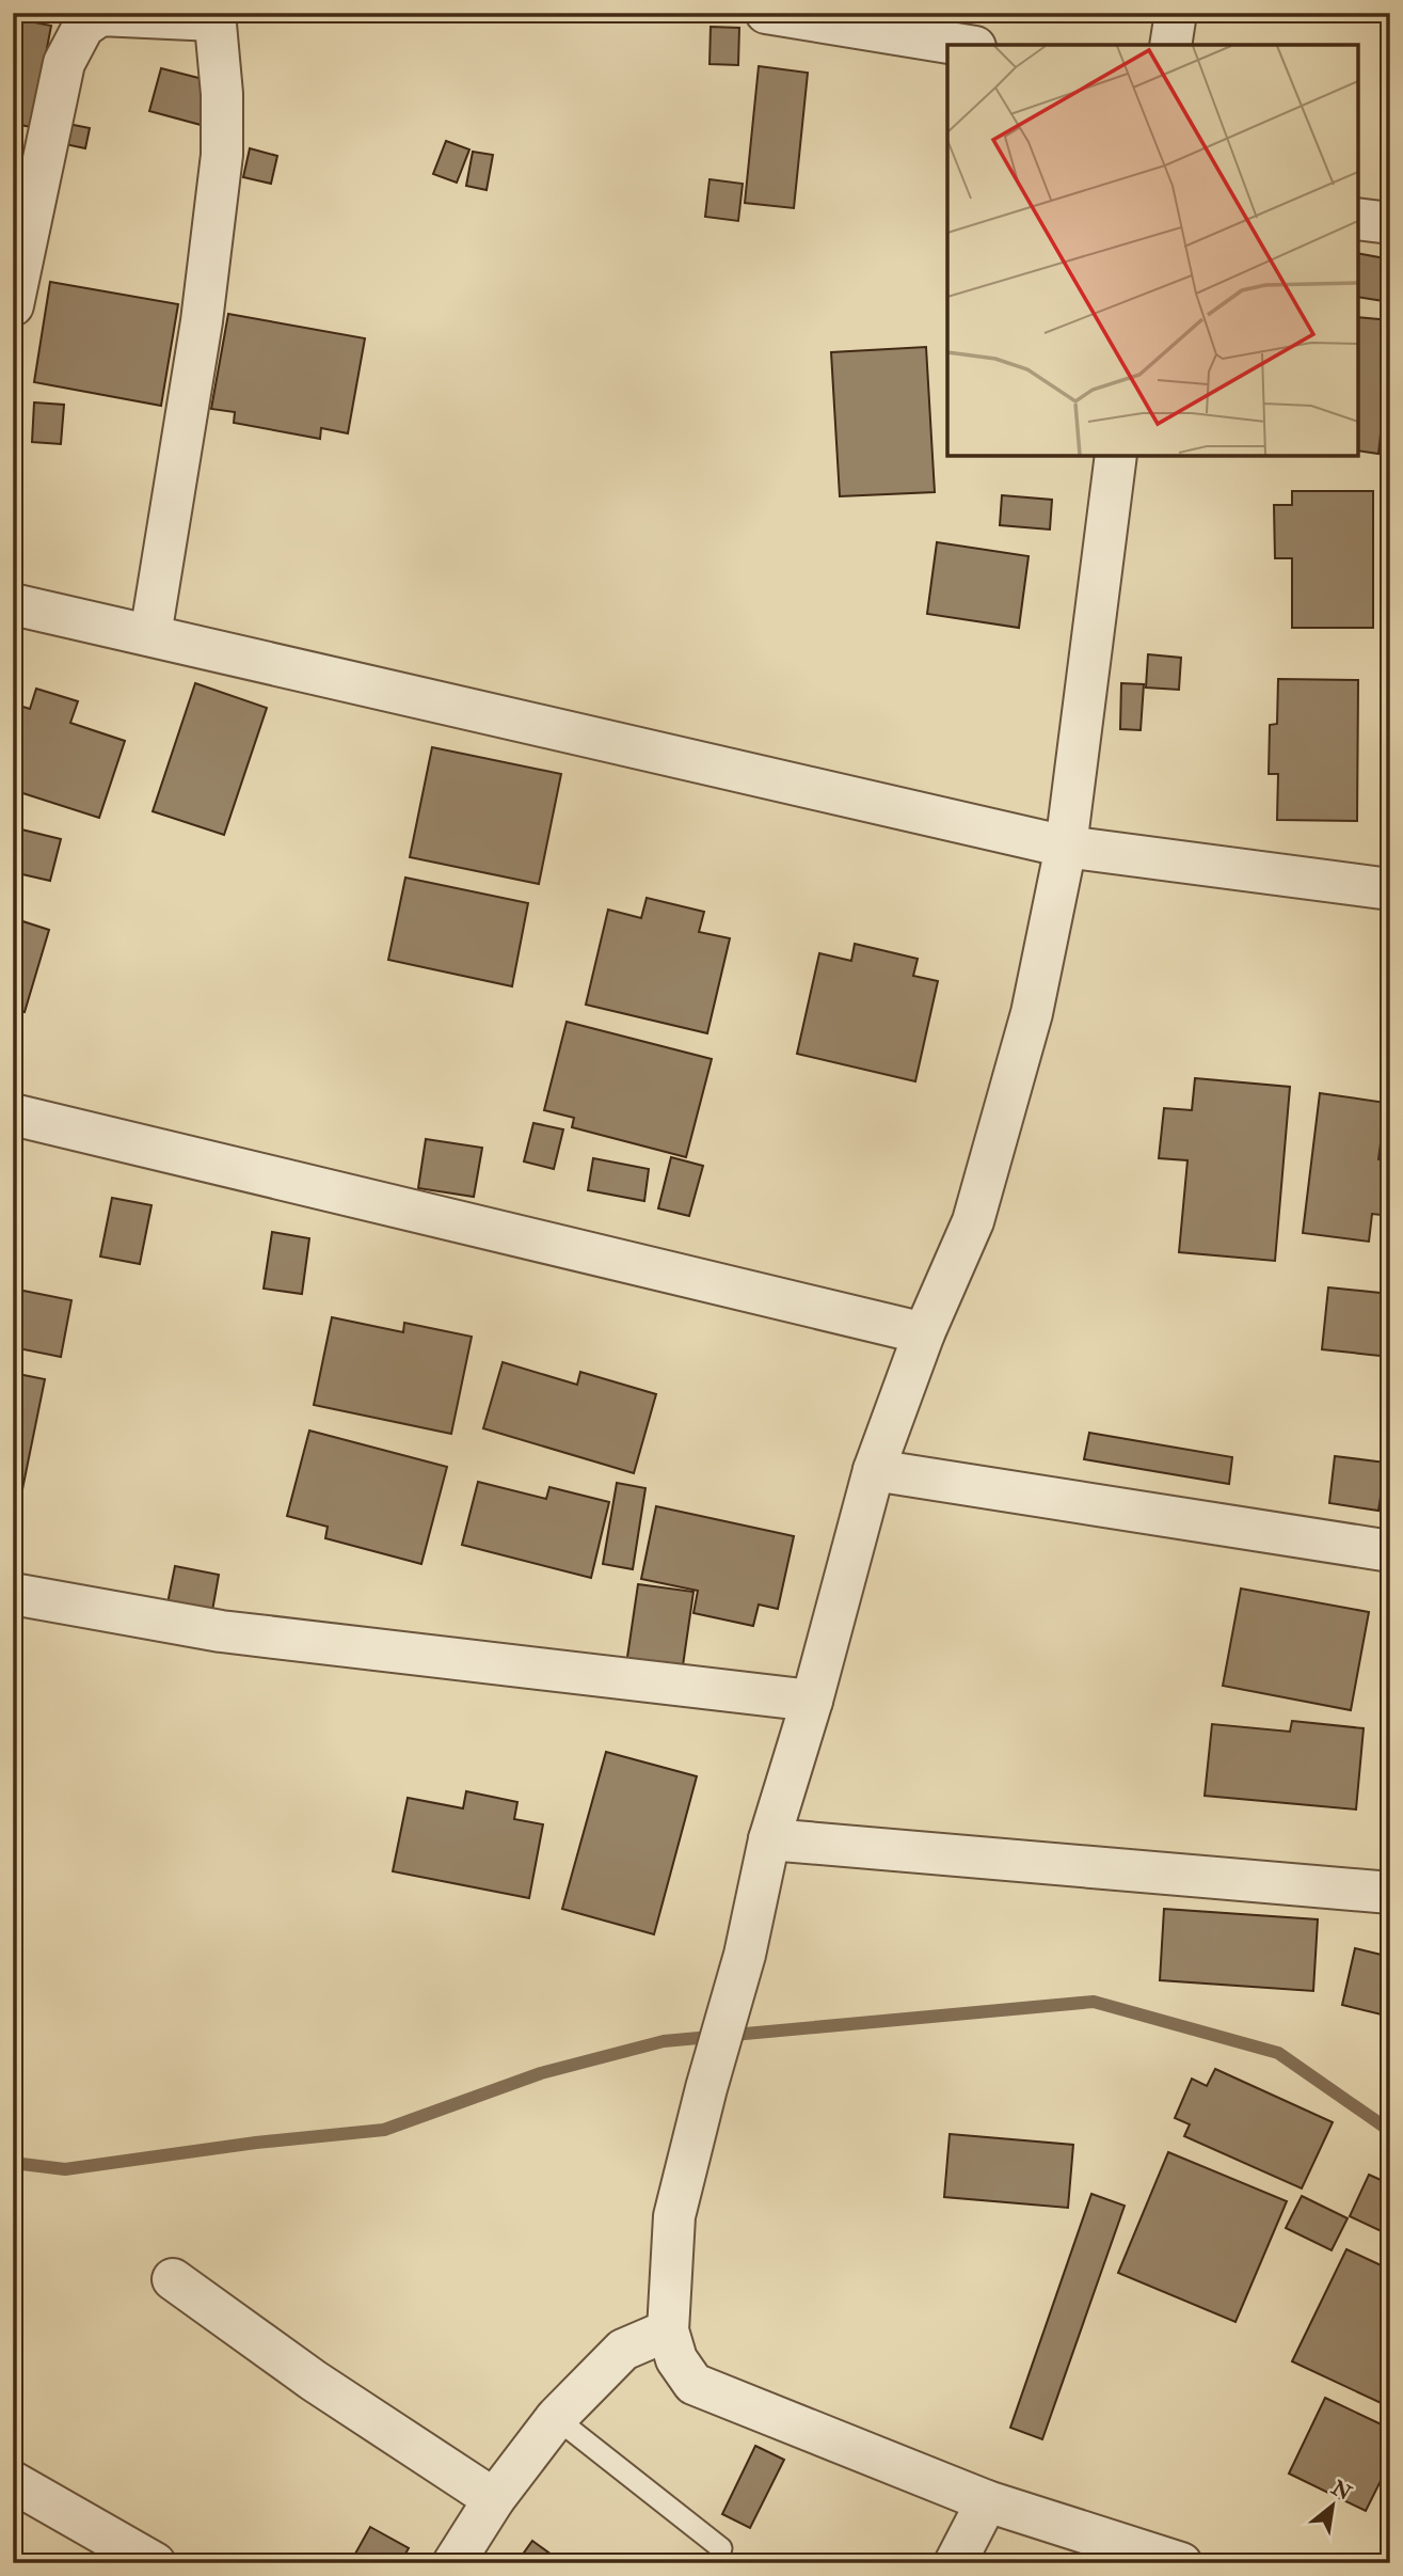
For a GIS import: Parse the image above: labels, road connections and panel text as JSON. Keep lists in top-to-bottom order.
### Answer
{
  "north": "top right"
}
